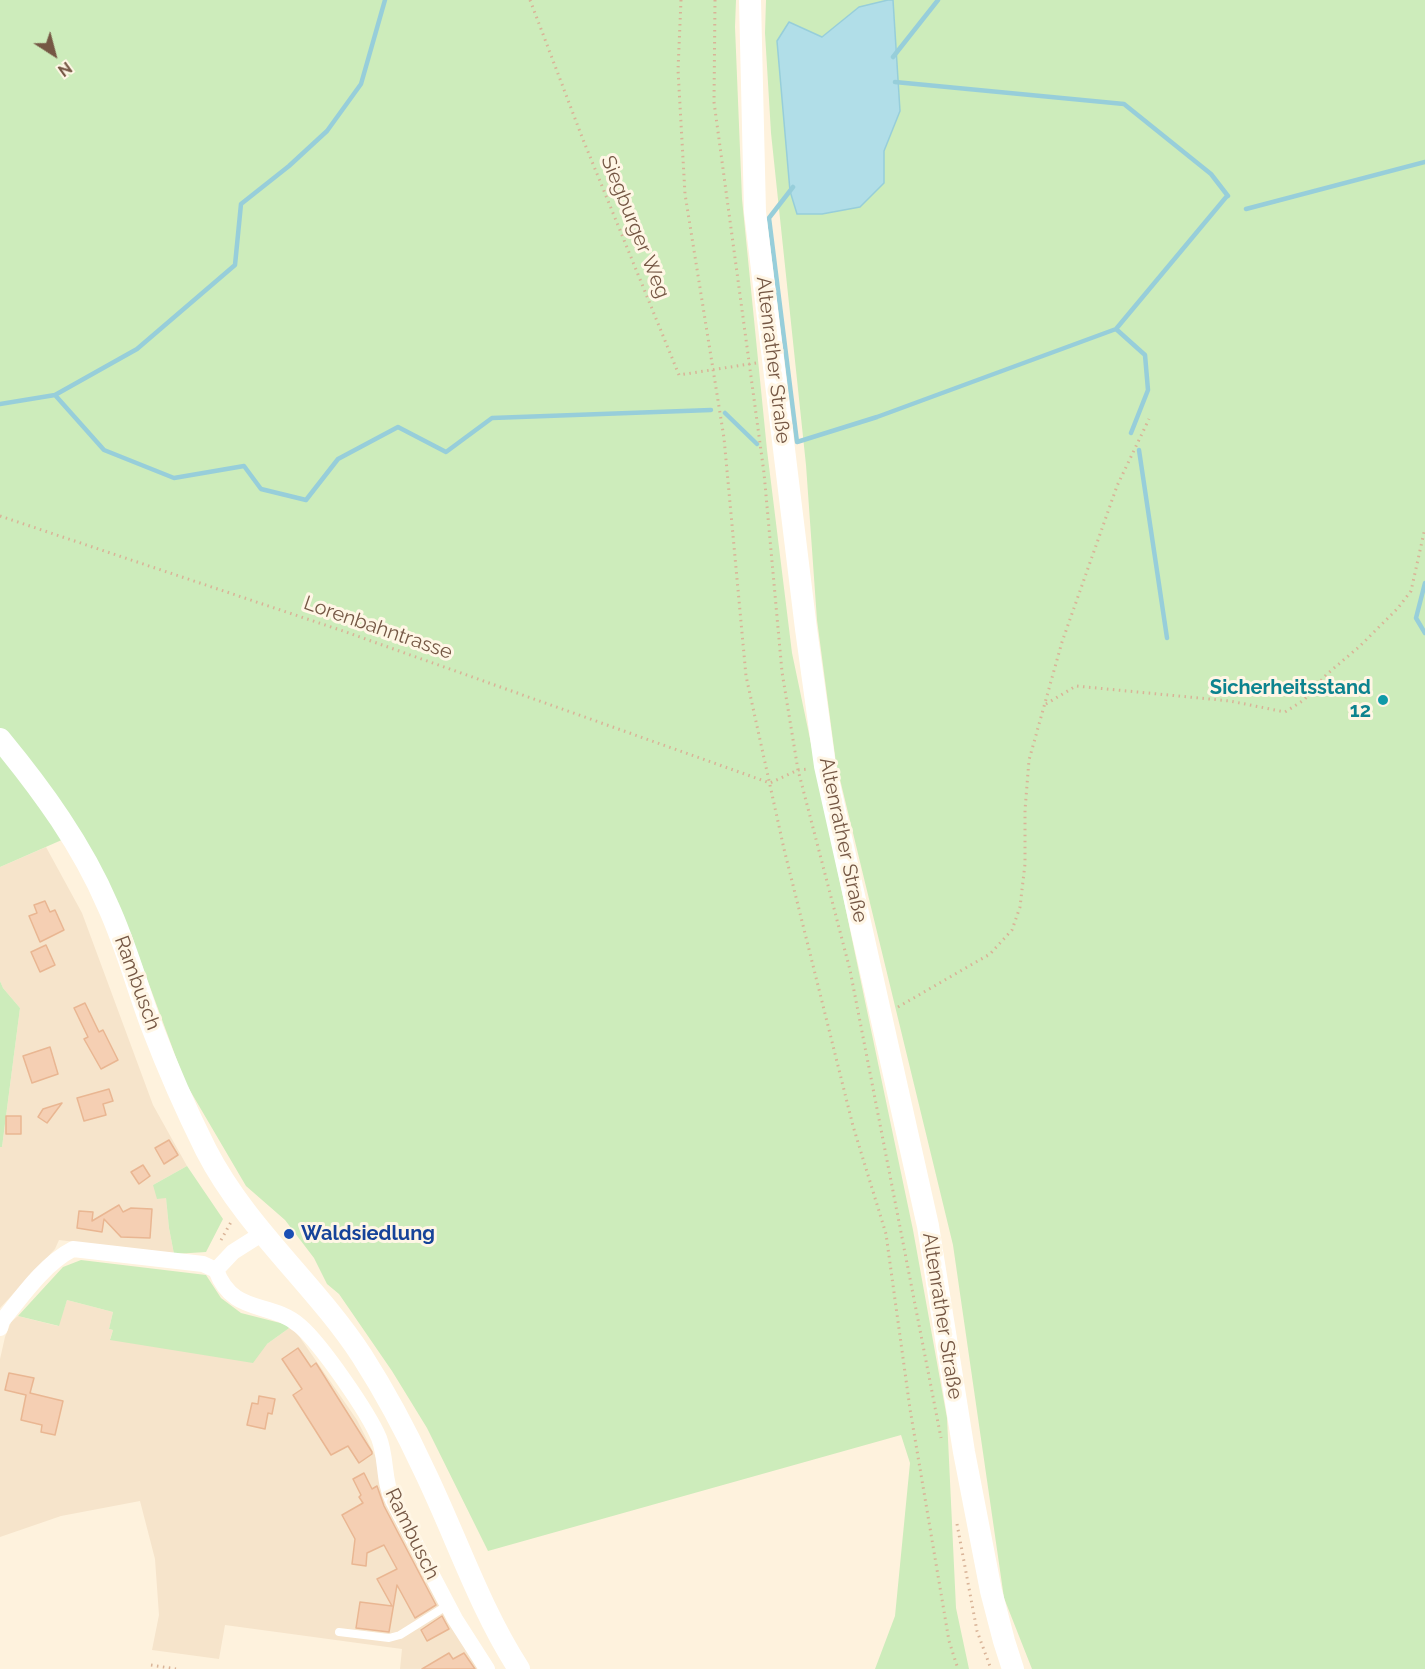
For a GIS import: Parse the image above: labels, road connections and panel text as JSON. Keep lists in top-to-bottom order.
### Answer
{
  "streets": {
    "street": ["Altenrather Straße", "Rambusch"],
    "path": ["Siegburger Weg", "Lorenbahntrasse"]
  },
  "crossings": [
    ["Siegburger Weg", "Altenrather Straße"]
  ],
  "places": ["Sicherheitsstand 12", "Waldsiedlung"],
  "north": "bottom right"
}
